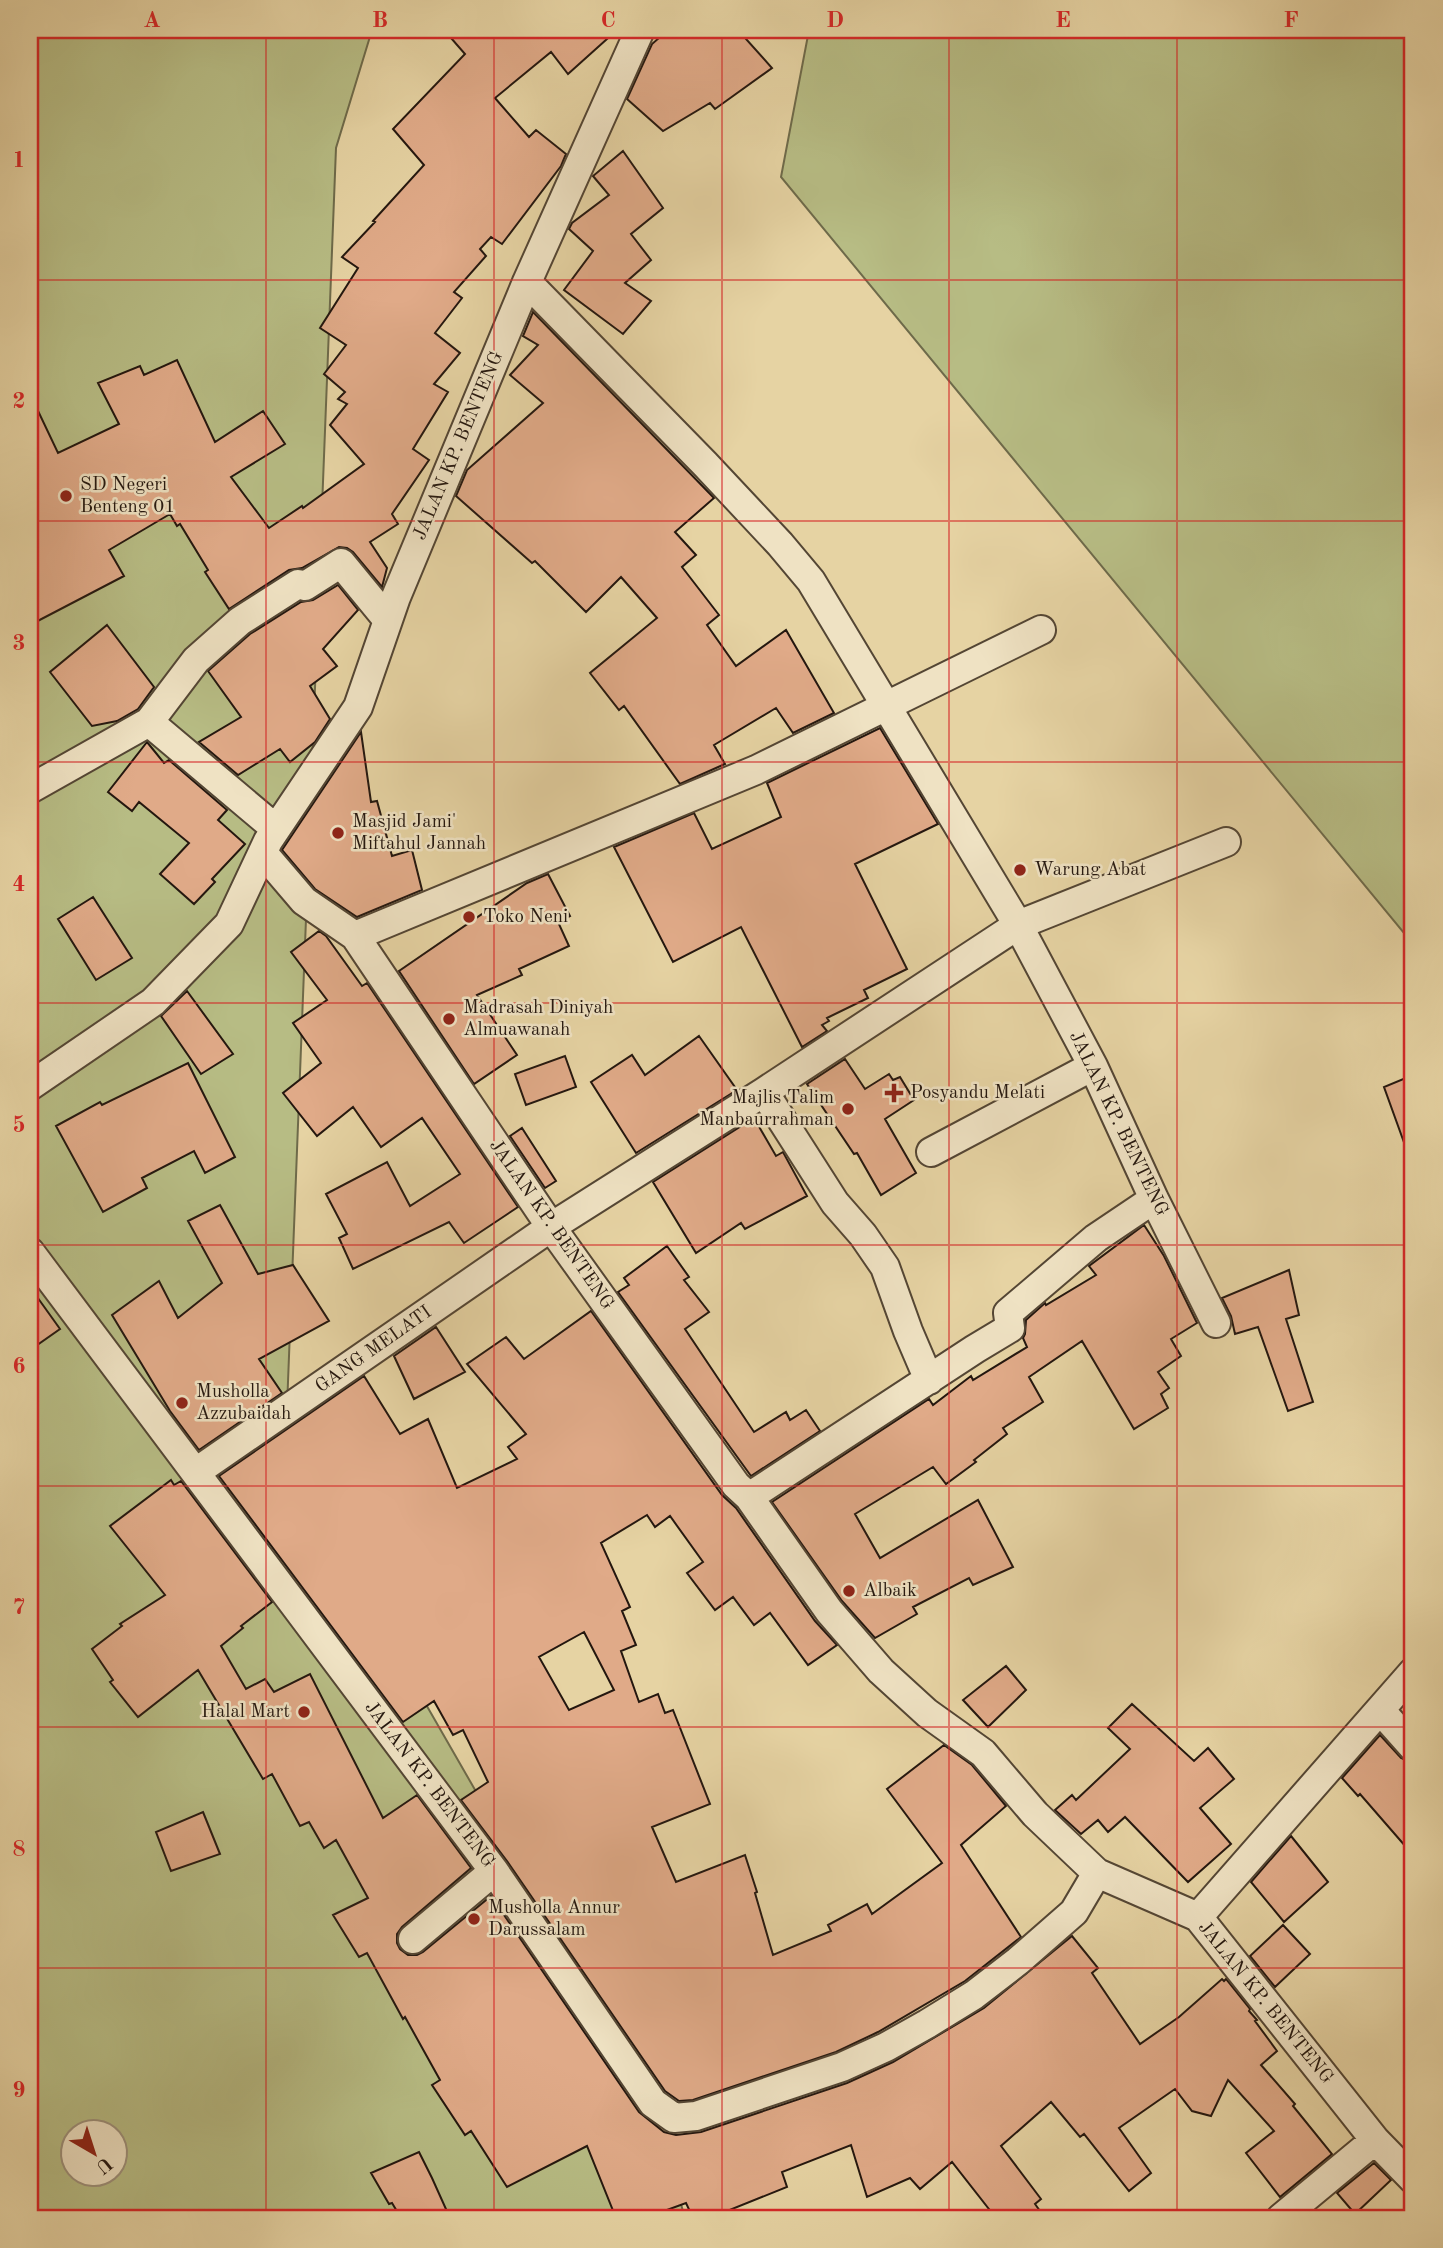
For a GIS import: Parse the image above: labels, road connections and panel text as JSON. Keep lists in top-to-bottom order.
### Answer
{
  "streets": {
    "street": ["JALAN KP. BENTENG", "GANG MELATI"]
  },
  "crossings": [
    ["JALAN KP. BENTENG", "GANG MELATI"]
  ],
  "places": {
    "other": [
      "SD Negeri Benteng 01",
      "Masjid Jami' Miftahul Jannah",
      "Warung Abat",
      "Toko Neni",
      "Madrasah Diniyah Almuawanah",
      "Majlis Talim Manbaurrahman",
      "Musholla Azzubaidah",
      "Albaik",
      "Halal Mart",
      "Musholla Annur Darussalam"
    ],
    "health": ["Posyandu Melati"]
  },
  "north": "bottom right",
  "grid": {
    "columns": [
      "A",
      "B",
      "C",
      "D",
      "E",
      "F"
    ],
    "rows": [
      "1",
      "2",
      "3",
      "4",
      "5",
      "6",
      "7",
      "8",
      "9"
    ]
  }
}
